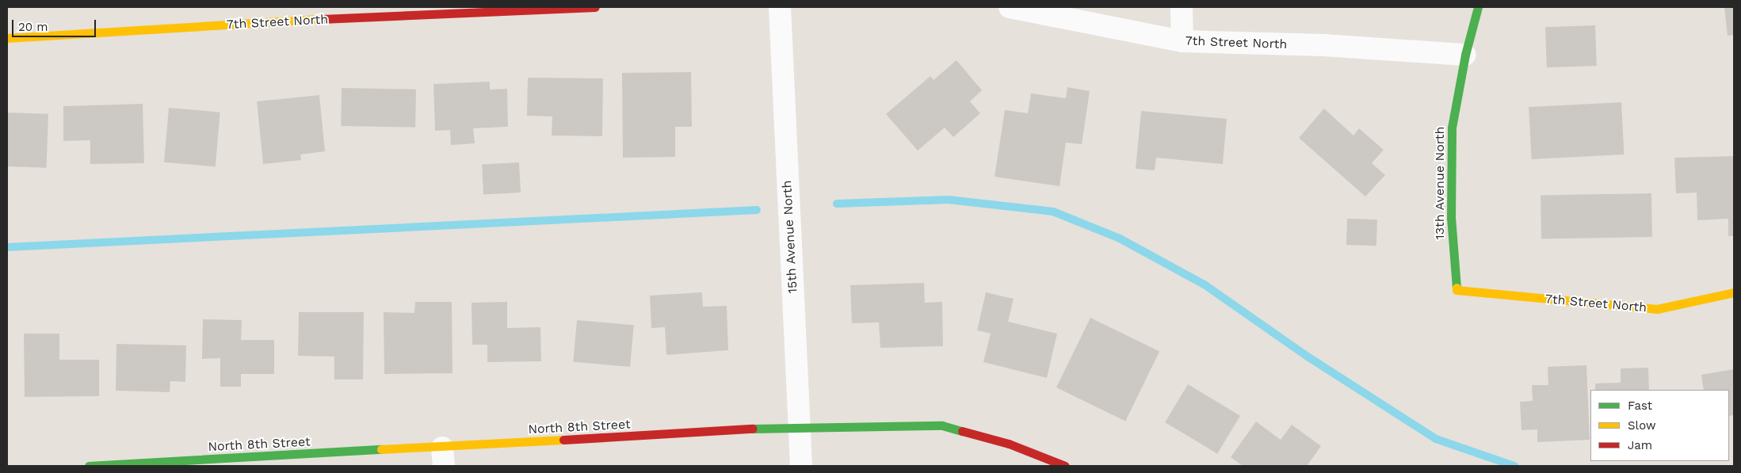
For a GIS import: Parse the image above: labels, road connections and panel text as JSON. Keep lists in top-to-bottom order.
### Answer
{
  "streets": {
    "street": [
      "7th Street North",
      "13th Avenue North",
      "15th Avenue North",
      "North 8th Street"
    ]
  },
  "crossings": [
    ["7th Street North", "13th Avenue North"],
    ["15th Avenue North", "North 8th Street"]
  ],
  "legend": ["Fast", "Slow", "Jam"],
  "scale_bar": "20 m"
}
